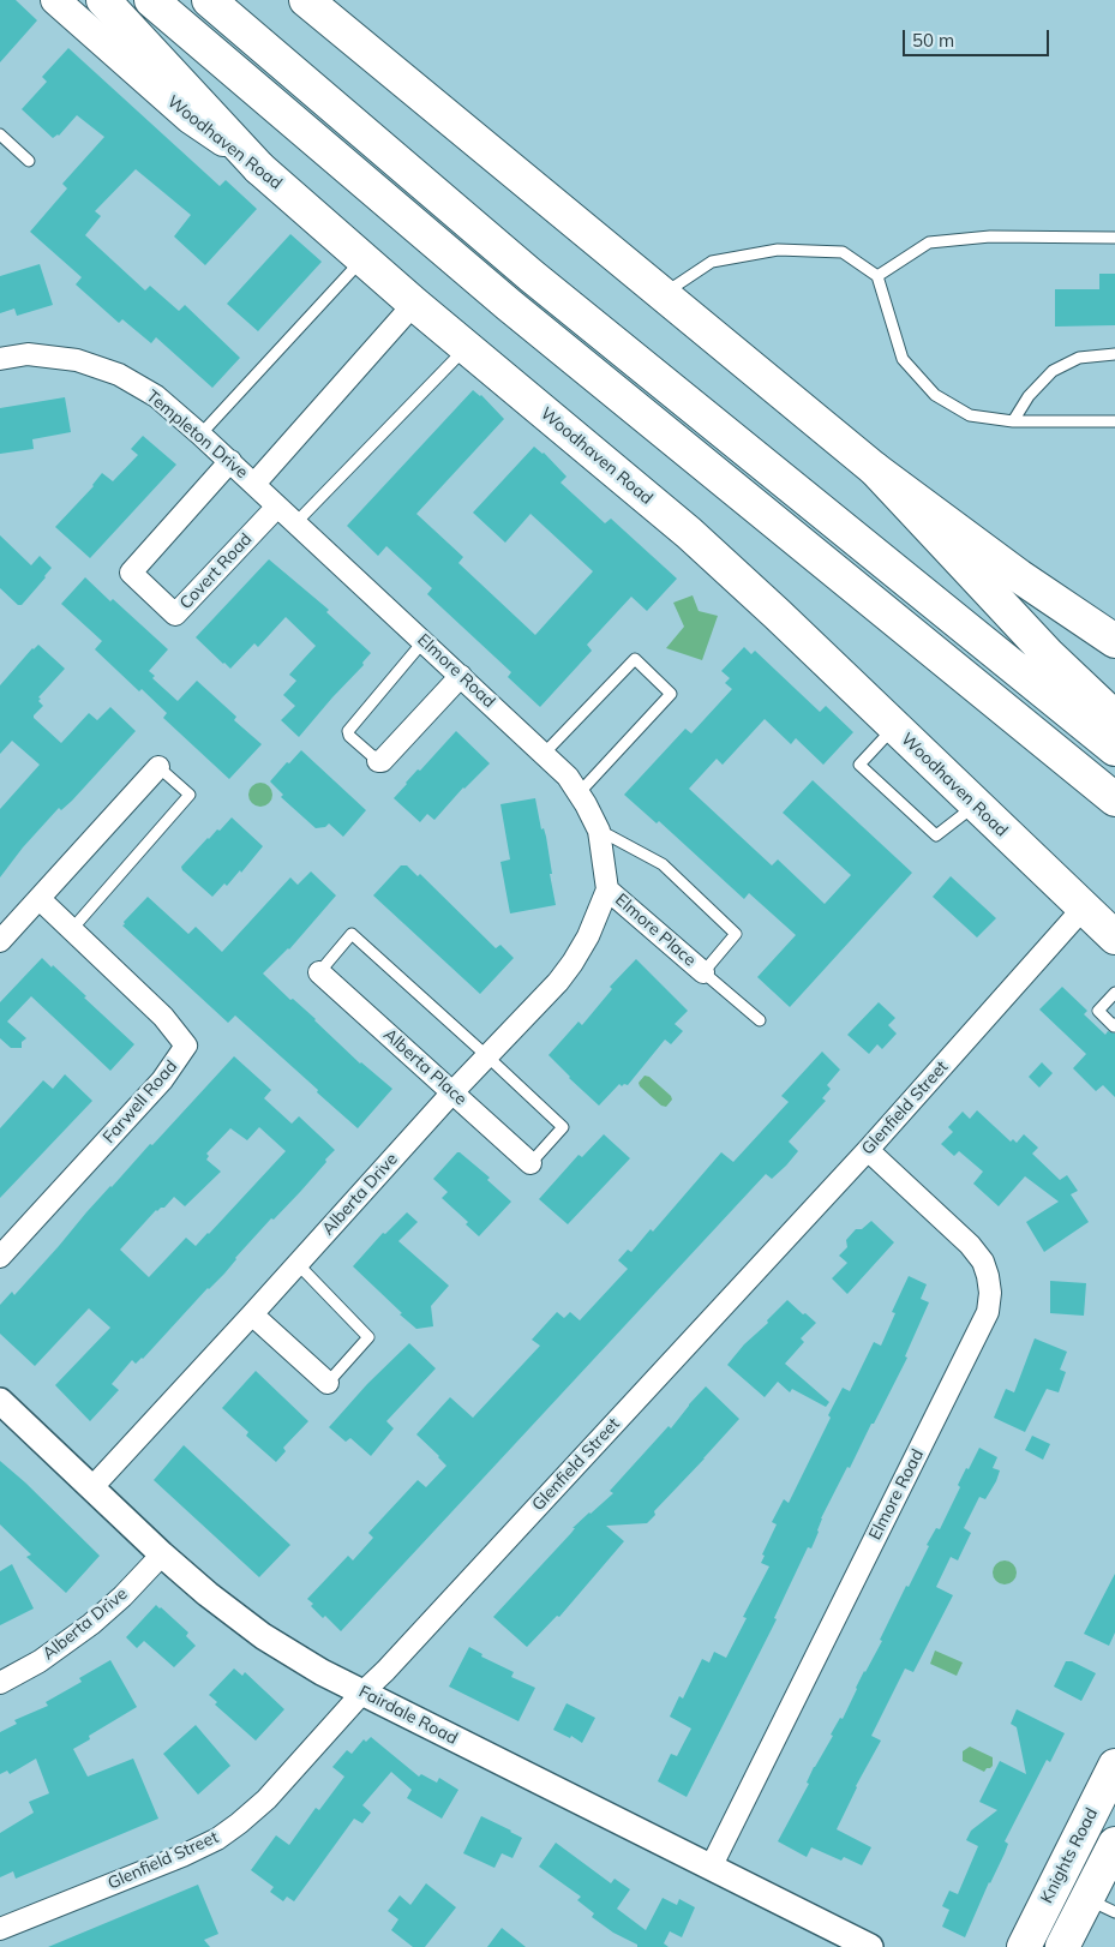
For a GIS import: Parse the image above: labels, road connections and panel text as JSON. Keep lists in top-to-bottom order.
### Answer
{
  "streets": {
    "main road": ["Woodhaven Road", "Knights Road"],
    "street": [
      "Templeton Drive",
      "Covert Road",
      "Elmore Road",
      "Elmore Place",
      "Alberta Place",
      "Farwell Road",
      "Glenfield Street",
      "Alberta Drive",
      "Fairdale Road"
    ]
  },
  "crossings": [
    ["Woodhaven Road", "Glenfield Street"],
    ["Templeton Drive", "Covert Road"],
    ["Templeton Drive", "Elmore Road"],
    ["Covert Road", "Elmore Road"],
    ["Elmore Road", "Elmore Place"],
    ["Elmore Road", "Glenfield Street"],
    ["Elmore Road", "Alberta Drive"],
    ["Elmore Road", "Fairdale Road"],
    ["Elmore Place", "Alberta Drive"],
    ["Alberta Place", "Alberta Drive"],
    ["Glenfield Street", "Fairdale Road"],
    ["Alberta Drive", "Fairdale Road"]
  ],
  "scale_bar": "50 m"
}
